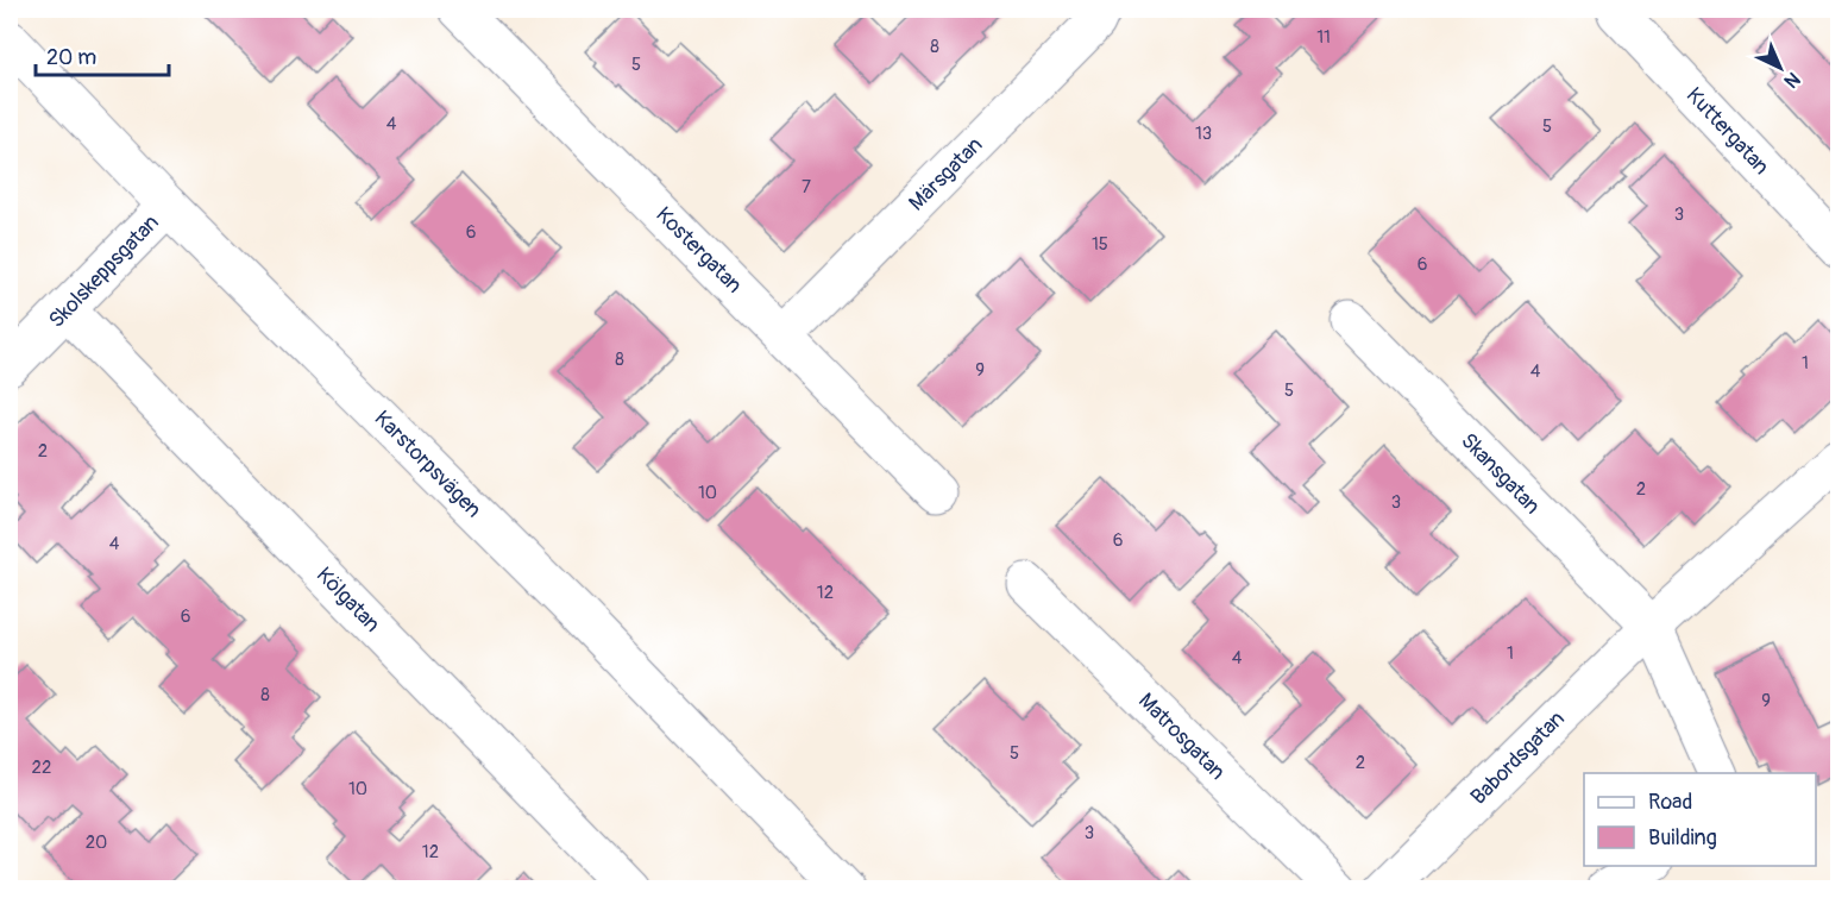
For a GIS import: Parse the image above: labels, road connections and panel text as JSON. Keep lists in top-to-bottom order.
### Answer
{
  "streets": {
    "street": [
      "Kuttergatan",
      "Märsgatan",
      "Kostergatan",
      "Skolskeppsgatan",
      "Karstorpsvägen",
      "Skansgatan",
      "Kölgatan",
      "Matrosgatan",
      "Babordsgatan"
    ]
  },
  "crossings": [
    ["Märsgatan", "Kostergatan"],
    ["Skolskeppsgatan", "Karstorpsvägen"],
    ["Skolskeppsgatan", "Kölgatan"],
    ["Skansgatan", "Babordsgatan"]
  ],
  "house_numbers": [
    "11",
    "8",
    "5",
    "4",
    "5",
    "13",
    "7",
    "3",
    "6",
    "15",
    "6",
    "8",
    "1",
    "9",
    "4",
    "5",
    "2",
    "2",
    "10",
    "3",
    "6",
    "4",
    "12",
    "6",
    "1",
    "4",
    "8",
    "9",
    "5",
    "2",
    "22",
    "10",
    "3",
    "20",
    "12"
  ],
  "legend": ["Road", "Building"],
  "scale_bar": "20 m",
  "north": "bottom right"
}
